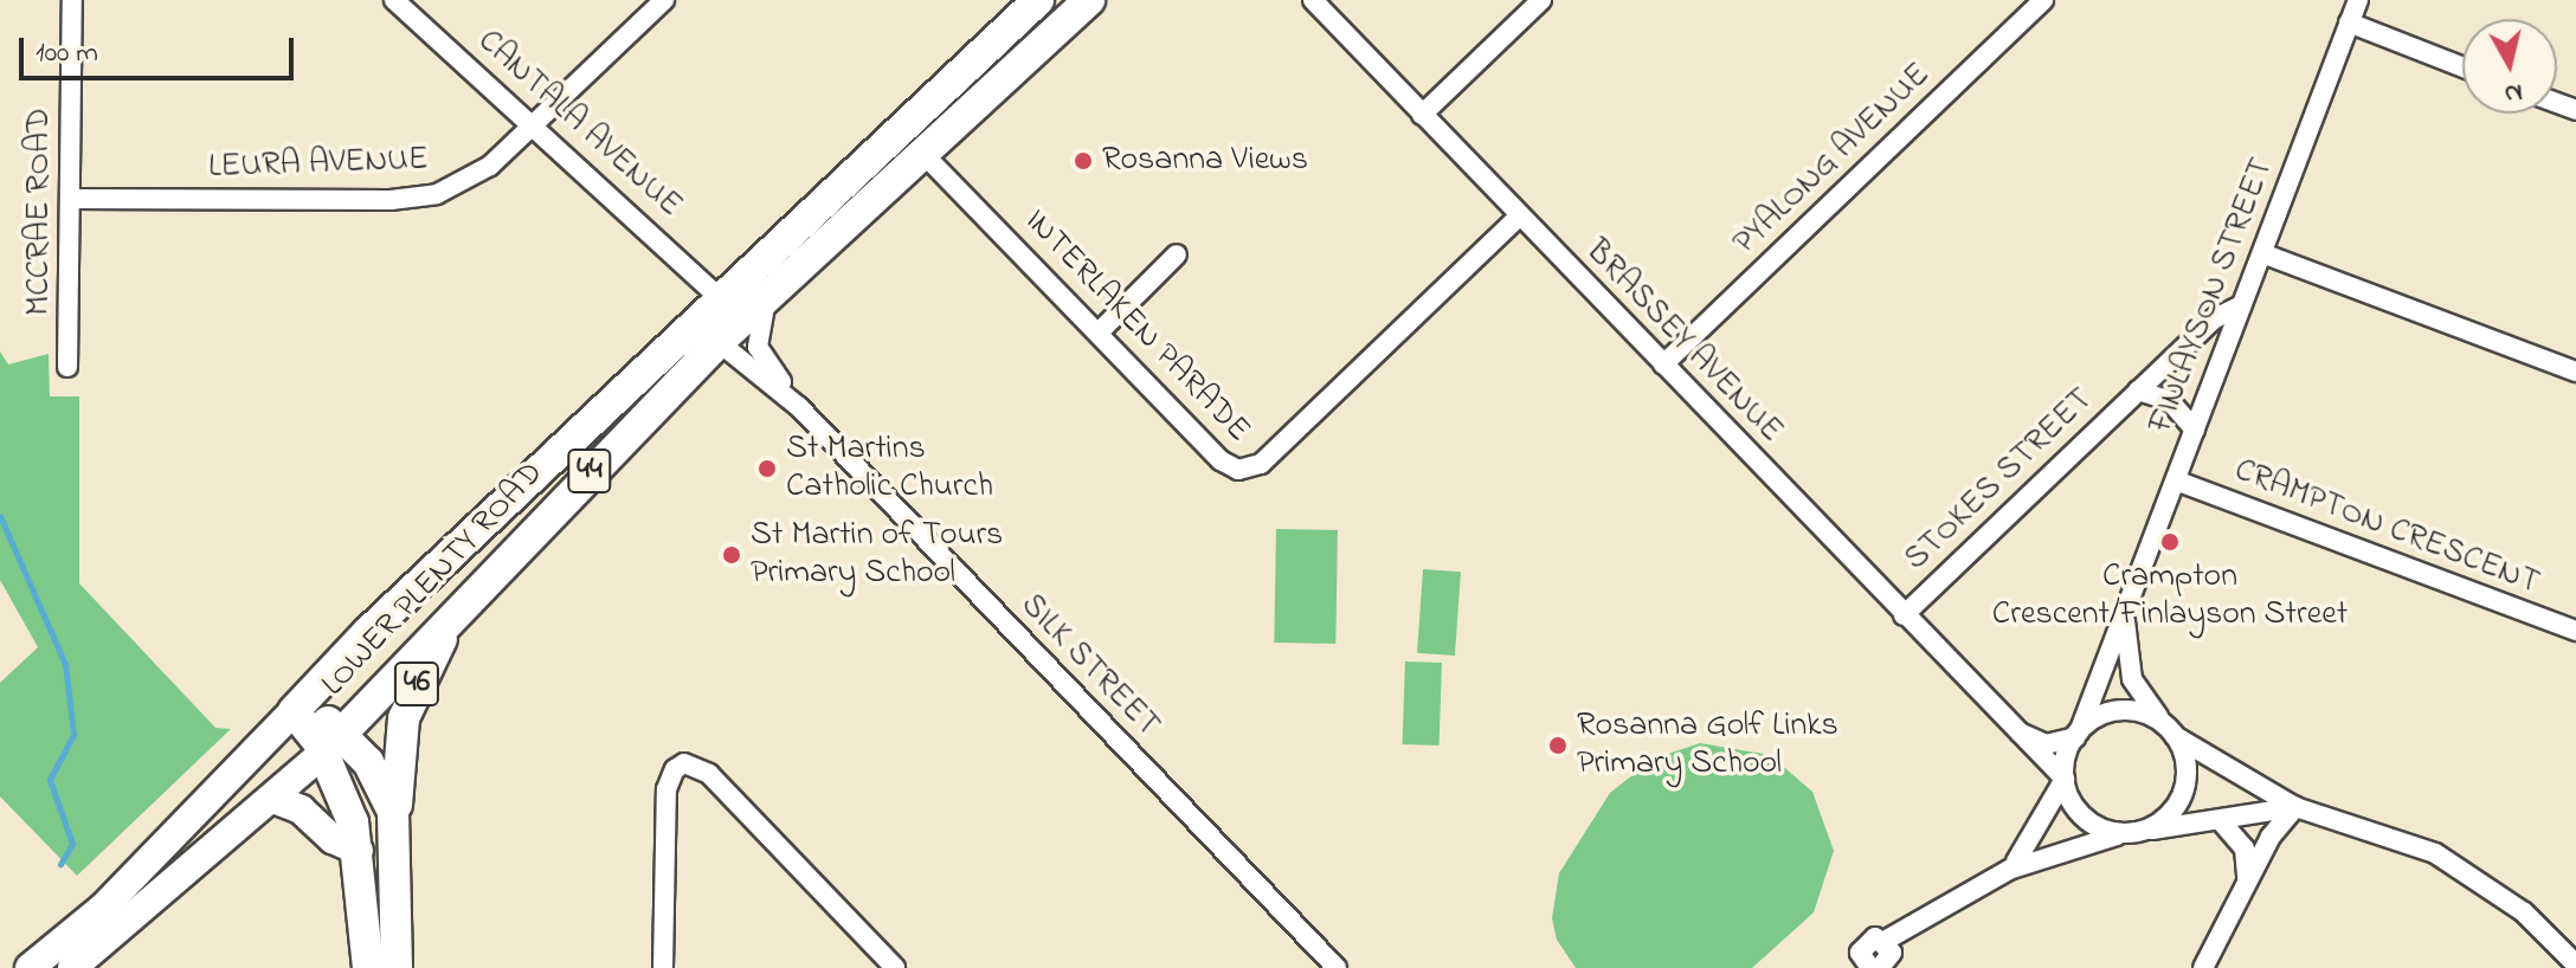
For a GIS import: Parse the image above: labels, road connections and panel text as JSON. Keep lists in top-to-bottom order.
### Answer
{
  "streets": {
    "highway": ["44", "LOWER PLENTY ROAD", "46"],
    "street": [
      "CANTALA AVENUE",
      "PYALONG AVENUE",
      "LEURA AVENUE",
      "MCCRAE ROAD",
      "FINLAYSON STREET",
      "INTERLAKEN PARADE",
      "BRASSEY AVENUE",
      "STOKES STREET",
      "CRAMPTON CRESCENT",
      "SILK STREET"
    ]
  },
  "crossings": [
    ["CANTALA AVENUE", "LEURA AVENUE"],
    ["CANTALA AVENUE", "LOWER PLENTY ROAD"],
    ["PYALONG AVENUE", "BRASSEY AVENUE"],
    ["LEURA AVENUE", "MCCRAE ROAD"],
    ["FINLAYSON STREET", "BRASSEY AVENUE"],
    ["FINLAYSON STREET", "STOKES STREET"],
    ["FINLAYSON STREET", "CRAMPTON CRESCENT"],
    ["INTERLAKEN PARADE", "BRASSEY AVENUE"],
    ["INTERLAKEN PARADE", "LOWER PLENTY ROAD"],
    ["BRASSEY AVENUE", "STOKES STREET"],
    ["44", "LOWER PLENTY ROAD"],
    ["LOWER PLENTY ROAD", "SILK STREET"],
    ["LOWER PLENTY ROAD", "46"]
  ],
  "places": [
    "Rosanna Views",
    "St Martins Catholic Church",
    "Crampton Crescent/Finlayson Street",
    "St Martin of Tours Primary School",
    "Rosanna Golf Links Primary School"
  ],
  "scale_bar": "100 m",
  "north": "bottom"
}
